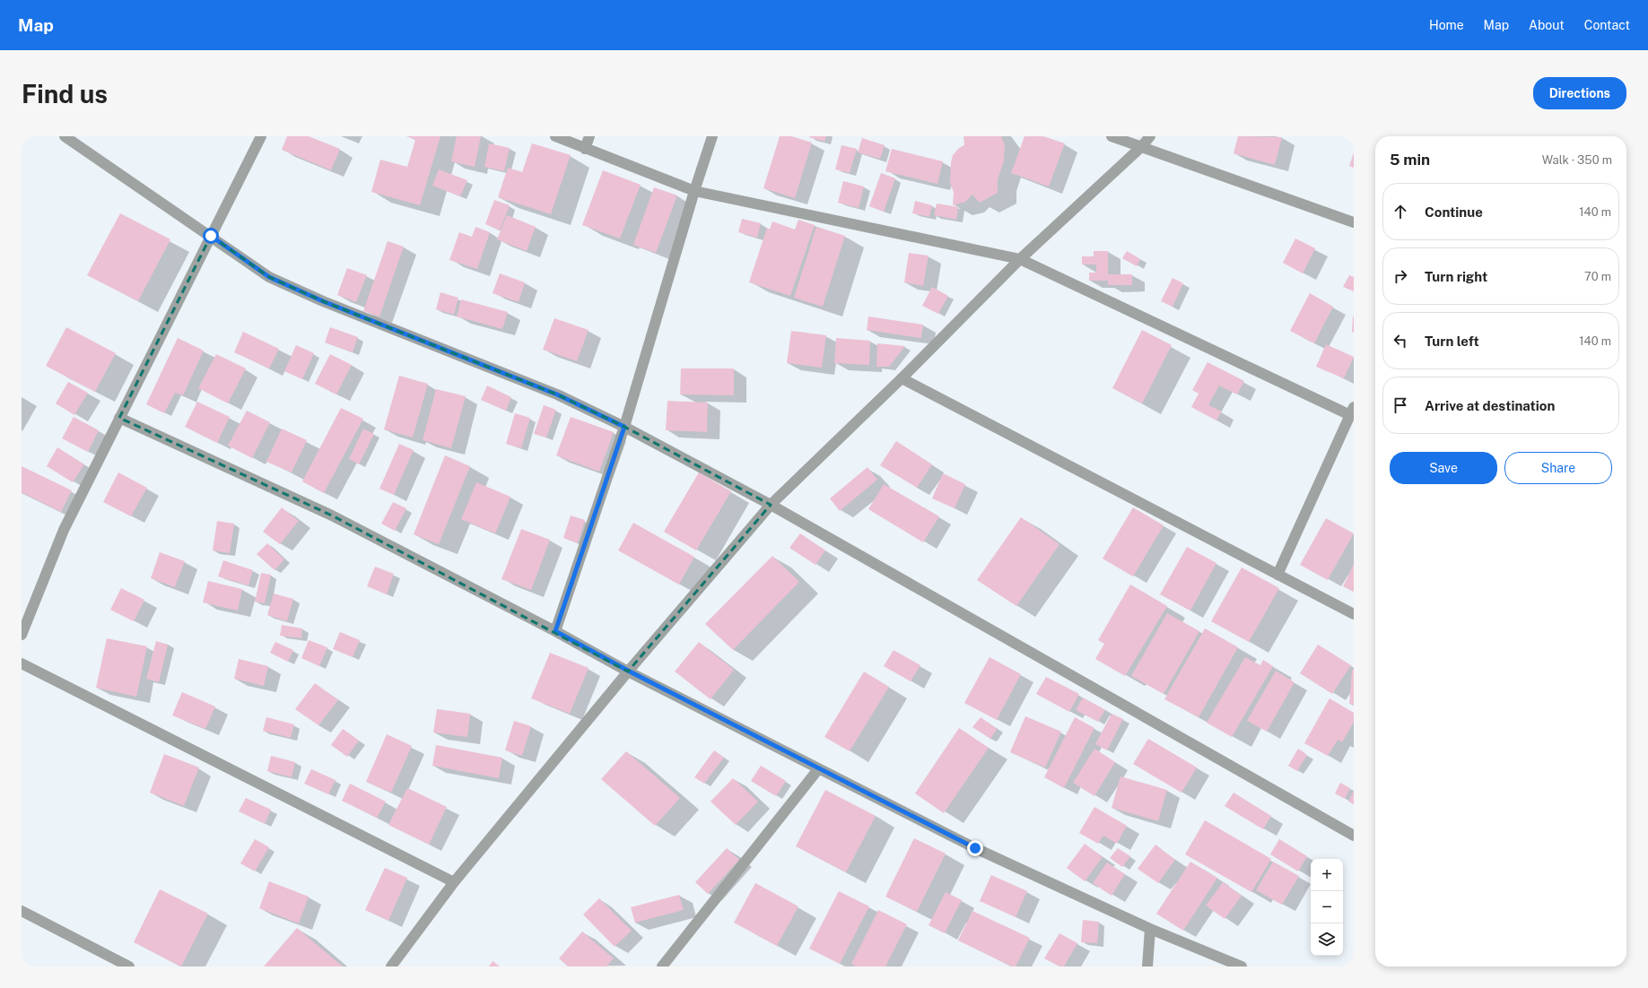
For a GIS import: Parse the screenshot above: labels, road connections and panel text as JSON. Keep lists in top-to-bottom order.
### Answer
{
  "page": {
    "header": "Map",
    "nav": [
      "Home",
      "Map",
      "About",
      "Contact"
    ],
    "buttons": [
      "Directions",
      ["Save", "Share"]
    ],
    "title": "Find us",
    "heading": ["5 min", "Walk · 350 m"],
    "list": [
      ["Continue", "140 m"],
      ["Turn right", "70 m"],
      ["Turn left", "140 m"],
      "Arrive at destination"
    ],
    "map_buttons": ["+", "−"]
  }
}
